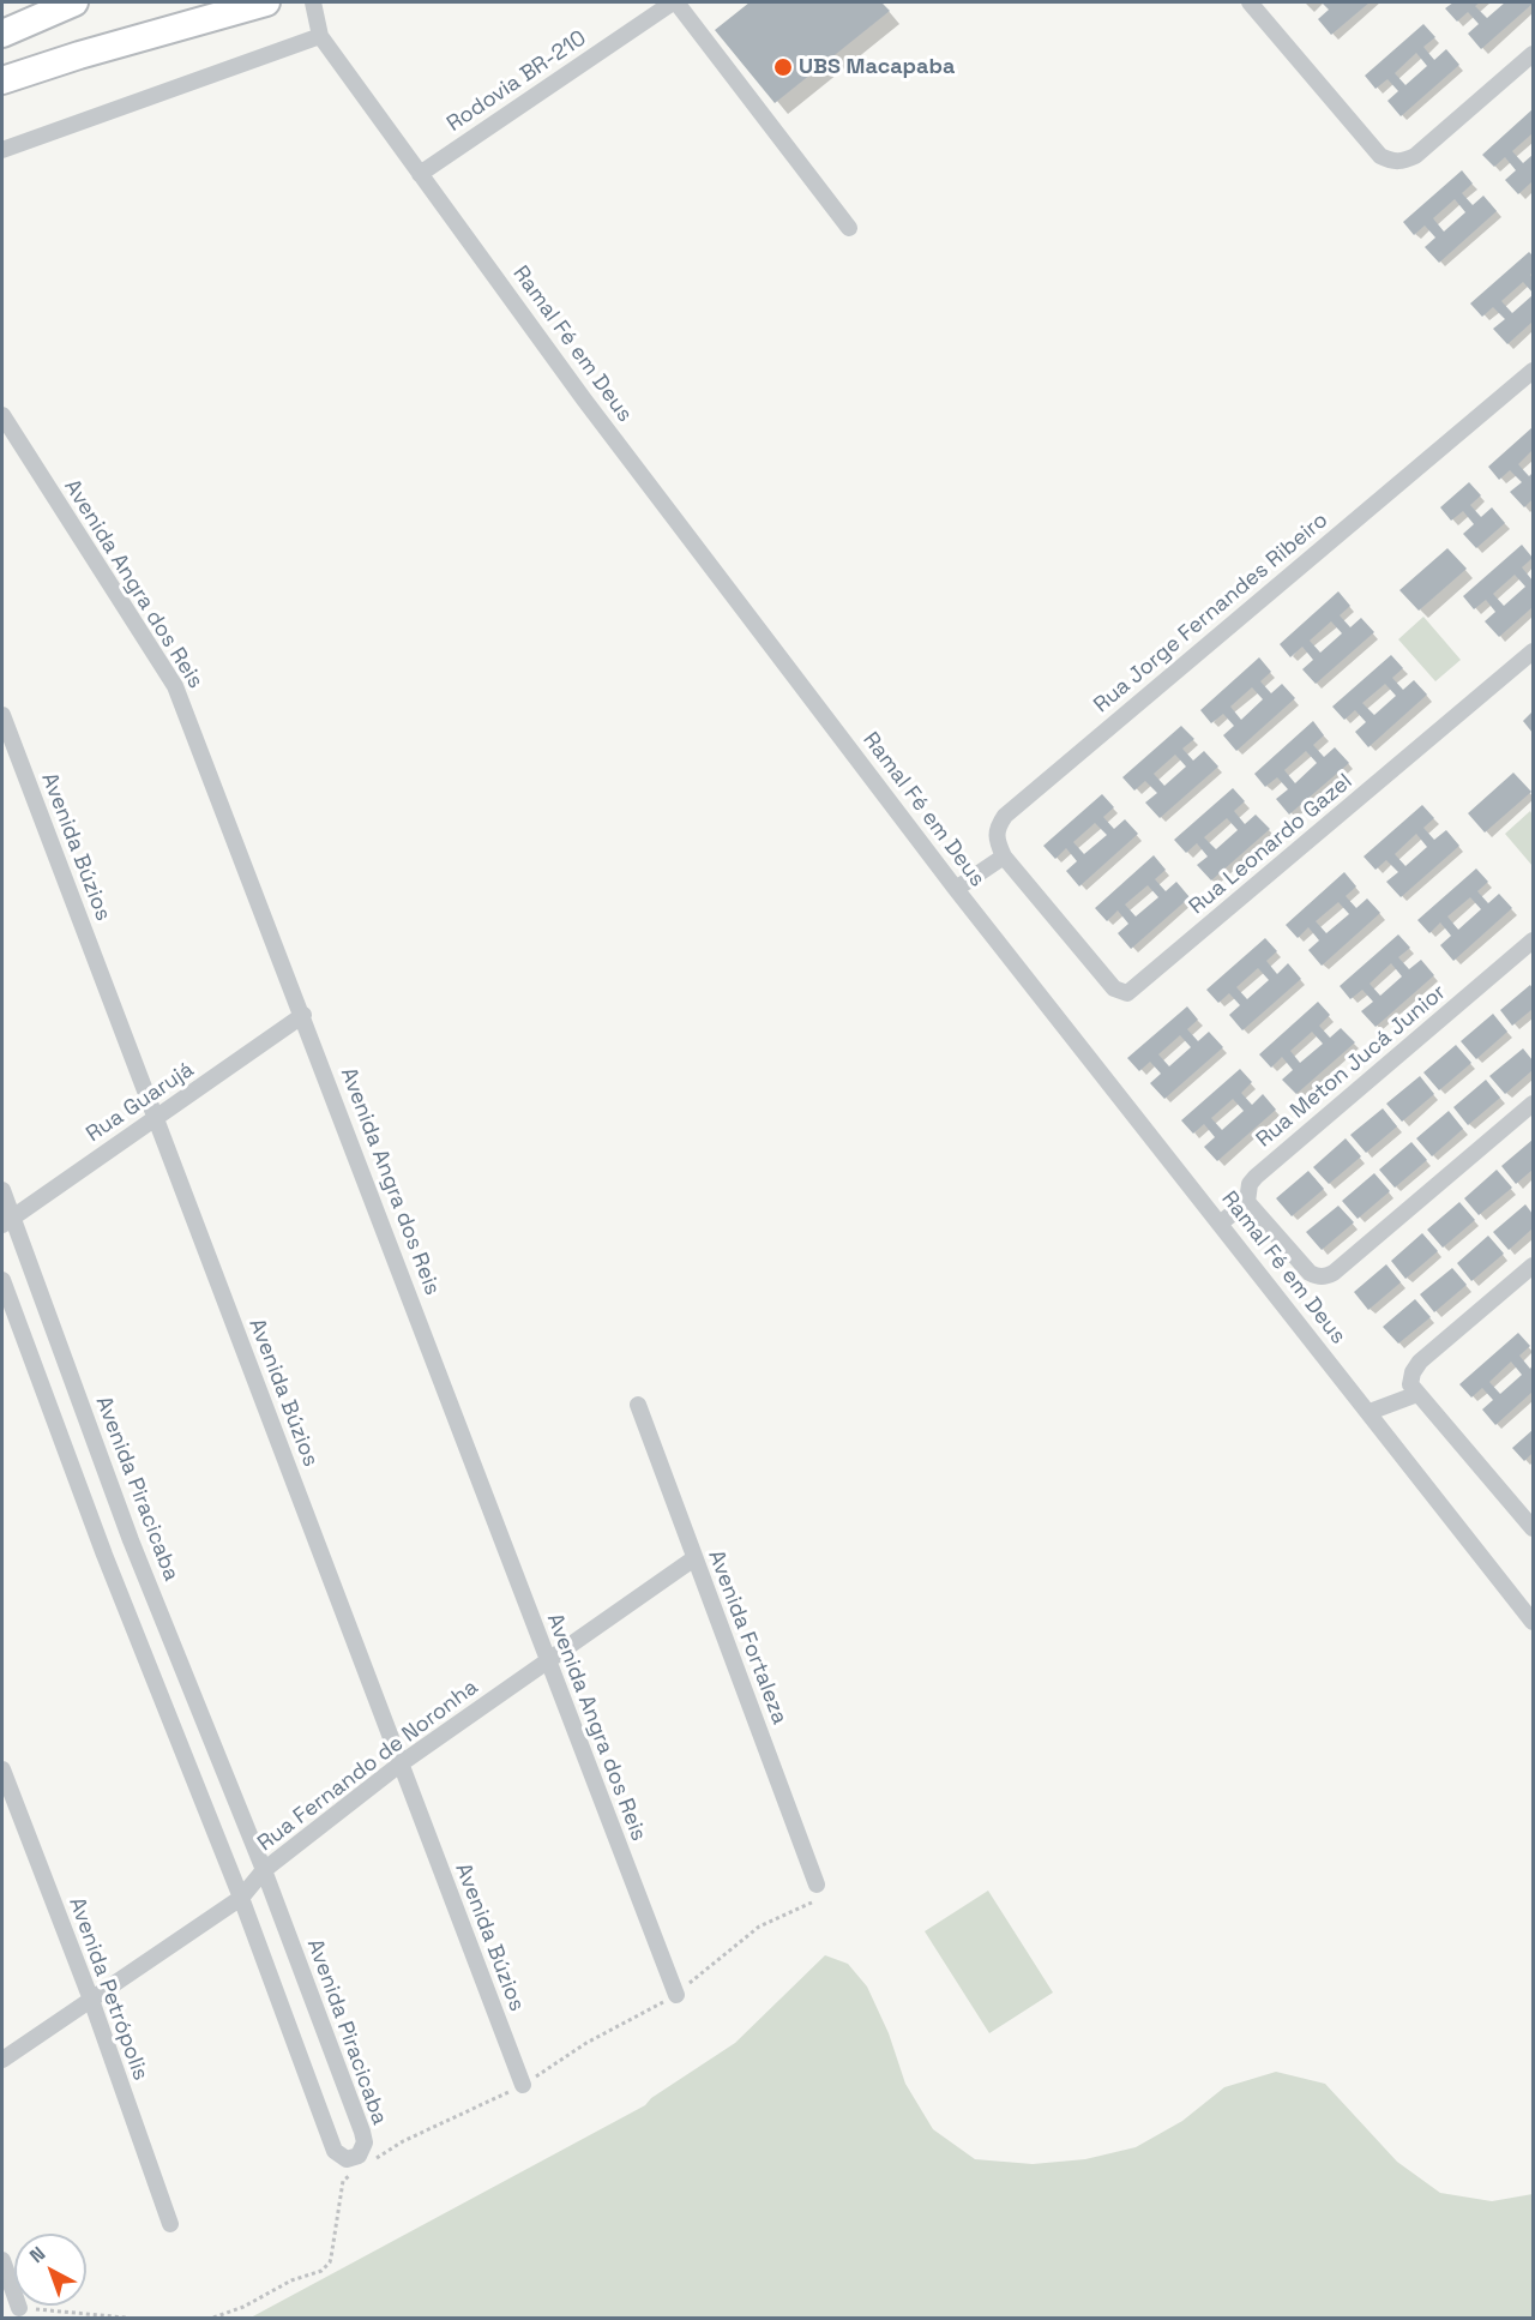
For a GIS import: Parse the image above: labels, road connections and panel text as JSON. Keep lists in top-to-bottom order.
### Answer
{
  "streets": {
    "street": [
      "Rodovia BR-210",
      "Ramal Fé em Deus",
      "Avenida Angra dos Reis",
      "Rua Jorge Fernandes Ribeiro",
      "Rua Leonardo Gazel",
      "Avenida Búzios",
      "Rua Meton Jucá Junior",
      "Rua Guarujá",
      "Avenida Piracicaba",
      "Avenida Fortaleza",
      "Rua Fernando de Noronha",
      "Avenida Petrópolis"
    ]
  },
  "crossings": [
    ["Rodovia BR-210", "Ramal Fé em Deus"],
    ["Avenida Angra dos Reis", "Rua Guarujá"],
    ["Avenida Angra dos Reis", "Rua Fernando de Noronha"],
    ["Rua Jorge Fernandes Ribeiro", "Rua Leonardo Gazel"],
    ["Avenida Búzios", "Rua Guarujá"],
    ["Avenida Búzios", "Rua Fernando de Noronha"],
    ["Rua Guarujá", "Avenida Piracicaba"],
    ["Avenida Piracicaba", "Rua Fernando de Noronha"],
    ["Avenida Fortaleza", "Rua Fernando de Noronha"],
    ["Rua Fernando de Noronha", "Avenida Petrópolis"]
  ],
  "places": ["UBS Macapaba"],
  "north": "top left"
}
